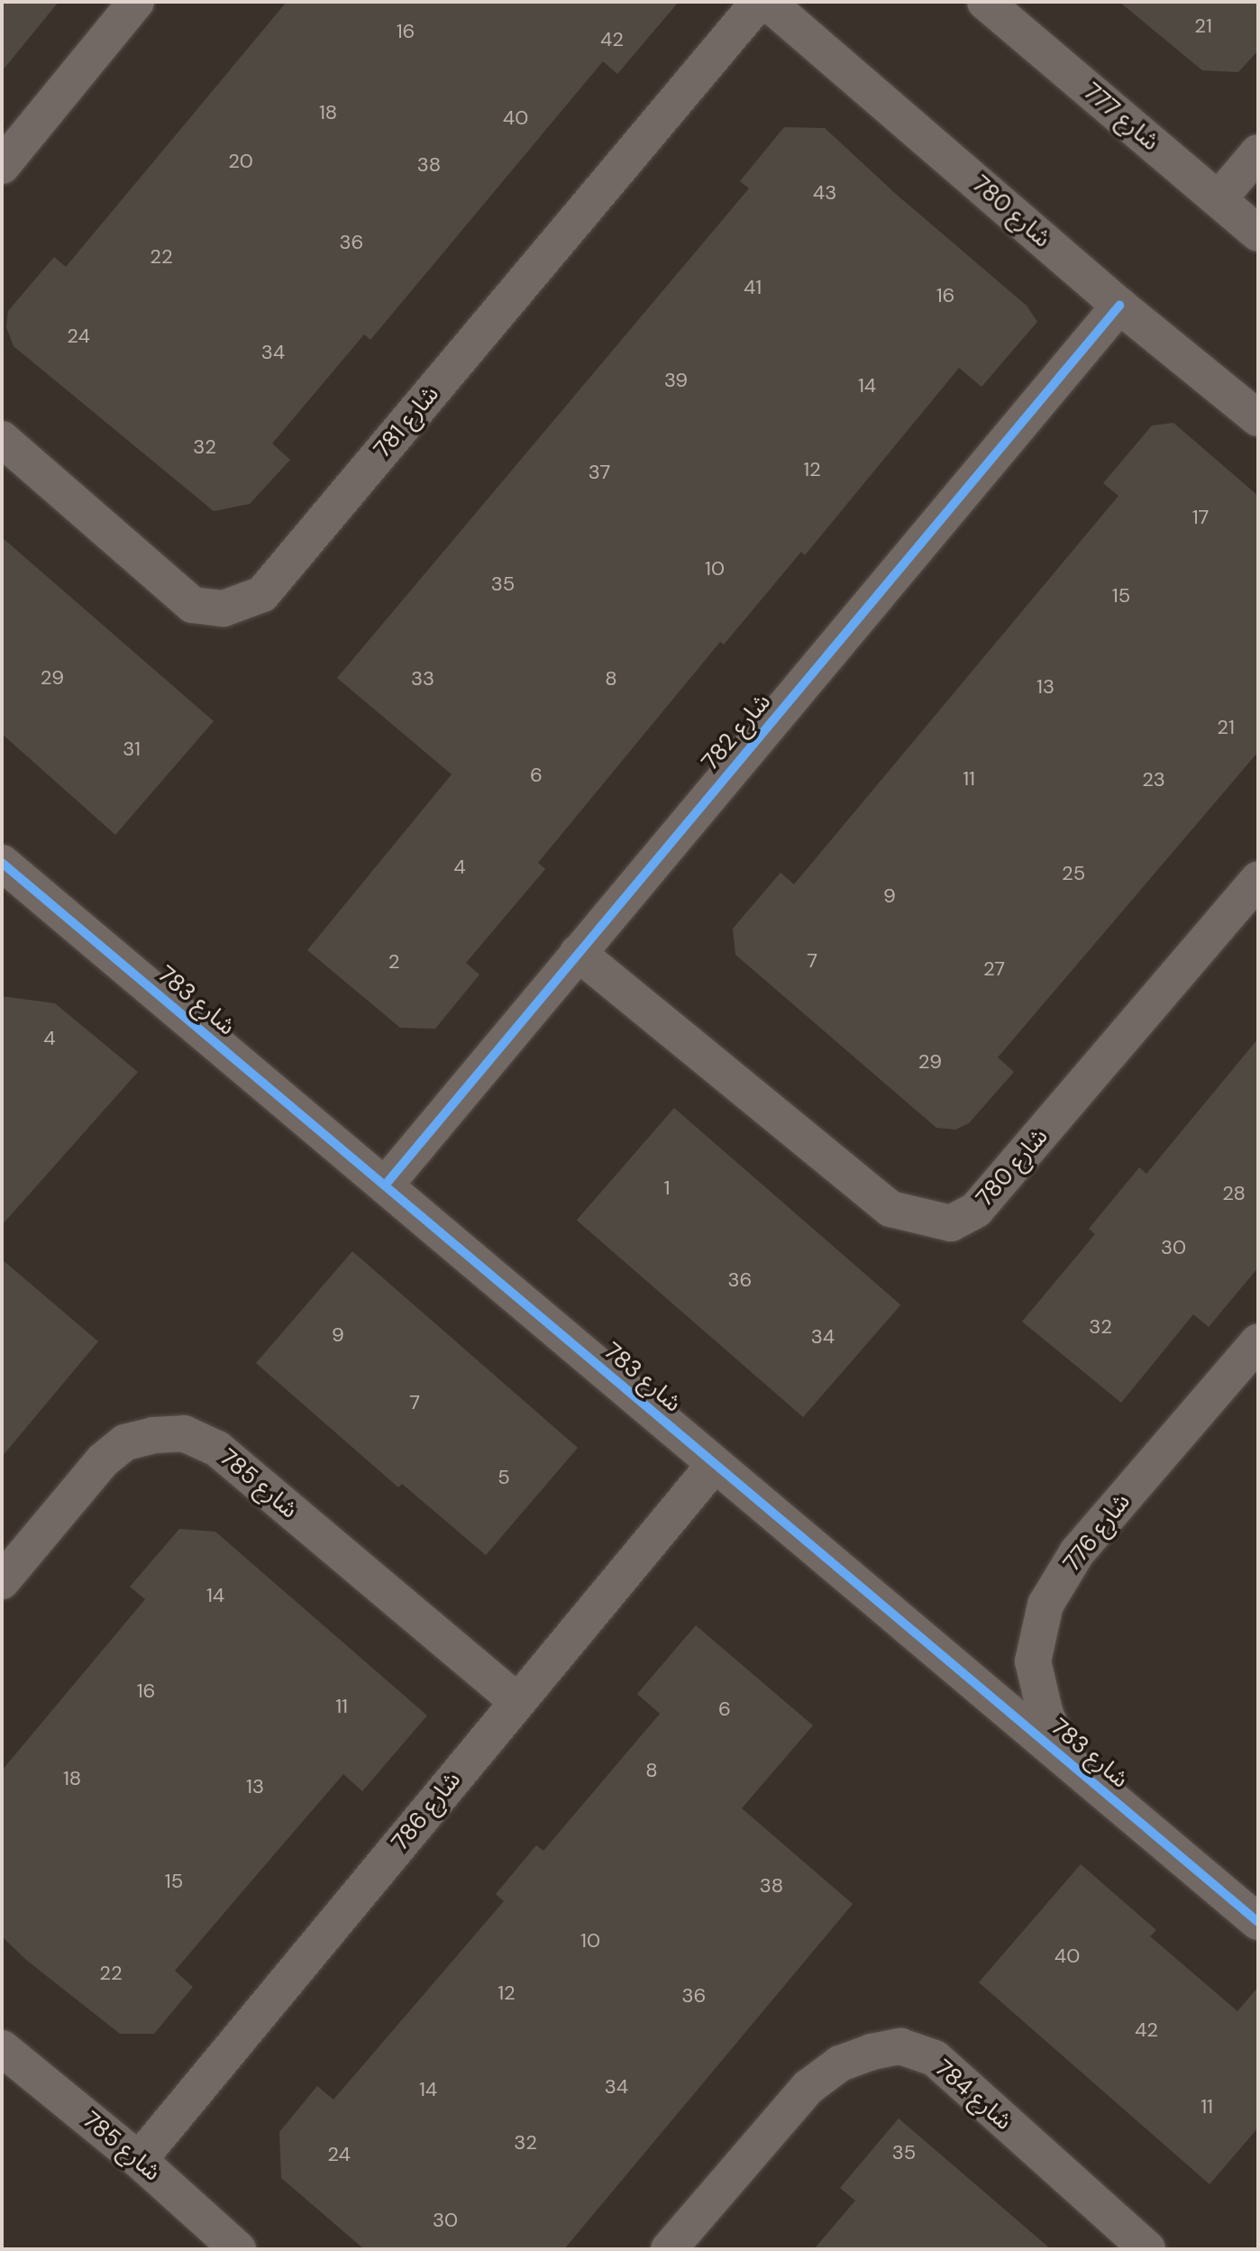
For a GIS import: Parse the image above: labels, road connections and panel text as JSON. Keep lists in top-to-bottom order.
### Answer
{
  "streets": {
    "street": [
      "شارع 777",
      "شارع 780",
      "شارع 781",
      "شارع 782",
      "شارع 783",
      "شارع 785",
      "شارع 776",
      "شارع 786",
      "شارع 784"
    ]
  },
  "crossings": [
    ["شارع 780", "شارع 782"],
    ["شارع 782", "شارع 783"],
    ["شارع 783", "شارع 776"],
    ["شارع 783", "شارع 786"],
    ["شارع 785", "شارع 786"]
  ],
  "house_numbers": [
    "21",
    "16",
    "42",
    "18",
    "40",
    "20",
    "38",
    "43",
    "36",
    "22",
    "41",
    "16",
    "24",
    "34",
    "39",
    "14",
    "32",
    "12",
    "37",
    "17",
    "10",
    "35",
    "15",
    "29",
    "33",
    "8",
    "13",
    "21",
    "31",
    "6",
    "11",
    "23",
    "4",
    "25",
    "9",
    "7",
    "2",
    "27",
    "4",
    "29",
    "1",
    "28",
    "30",
    "36",
    "32",
    "9",
    "34",
    "7",
    "5",
    "14",
    "16",
    "11",
    "6",
    "8",
    "18",
    "13",
    "15",
    "38",
    "10",
    "40",
    "22",
    "12",
    "36",
    "42",
    "34",
    "14",
    "11",
    "32",
    "35",
    "24",
    "30"
  ]
}
